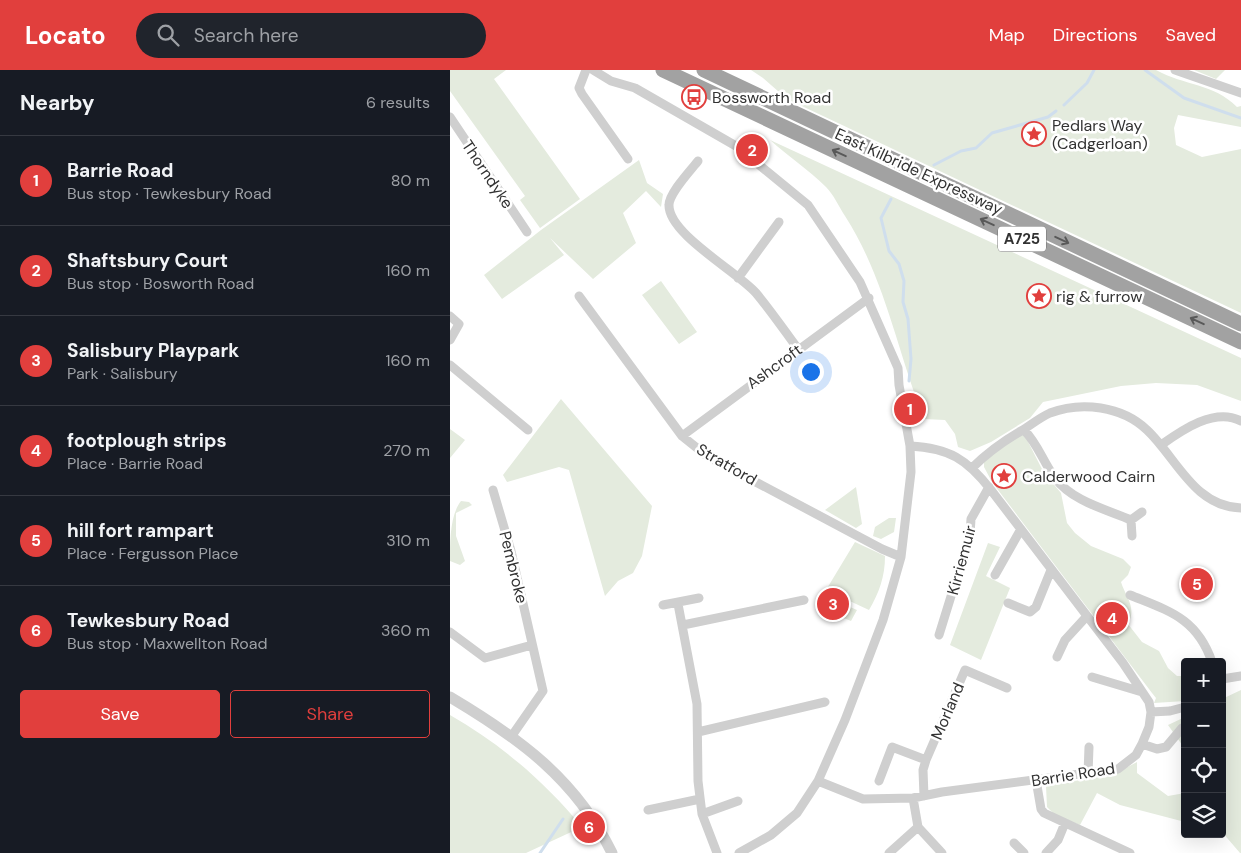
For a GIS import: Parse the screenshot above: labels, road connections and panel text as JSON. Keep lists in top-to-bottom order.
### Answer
{
  "streets": {
    "highway": ["East Kilbride Expressway", "A725"],
    "street": [
      "Thorndyke",
      "Ashcroft",
      "Stratford",
      "Kirriemuir",
      "Pembroke",
      "Morland",
      "Barrie Road"
    ]
  },
  "crossings": [
    ["Ashcroft", "Stratford"],
    ["Morland", "Barrie Road"]
  ],
  "places": {
    "bus stop": ["Bossworth Road"],
    "place": ["Pedlars Way (Cadgerloan)", "rig & furrow", "Calderwood Cairn"]
  },
  "page": {
    "header": "Locato",
    "search": "Search here",
    "nav": ["Map", "Directions", "Saved"],
    "heading": ["Nearby", "6 results"],
    "pins": [
      "2",
      "1",
      "5",
      "3",
      "4",
      "6"
    ],
    "list": [
      {
        "mark": "1",
        "name": "Barrie Road",
        "note": "Bus stop · Tewkesbury Road",
        "value": "80 m"
      },
      {
        "mark": "2",
        "name": "Shaftsbury Court",
        "note": "Bus stop · Bosworth Road",
        "value": "160 m"
      },
      {
        "mark": "3",
        "name": "Salisbury Playpark",
        "note": "Park · Salisbury",
        "value": "160 m"
      },
      {
        "mark": "4",
        "name": "footplough strips",
        "note": "Place · Barrie Road",
        "value": "270 m"
      },
      {
        "mark": "5",
        "name": "hill fort rampart",
        "note": "Place · Fergusson Place",
        "value": "310 m"
      },
      {
        "mark": "6",
        "name": "Tewkesbury Road",
        "note": "Bus stop · Maxwellton Road",
        "value": "360 m"
      }
    ],
    "map_buttons": ["+", "−"],
    "buttons": ["Save", "Share"]
  }
}
